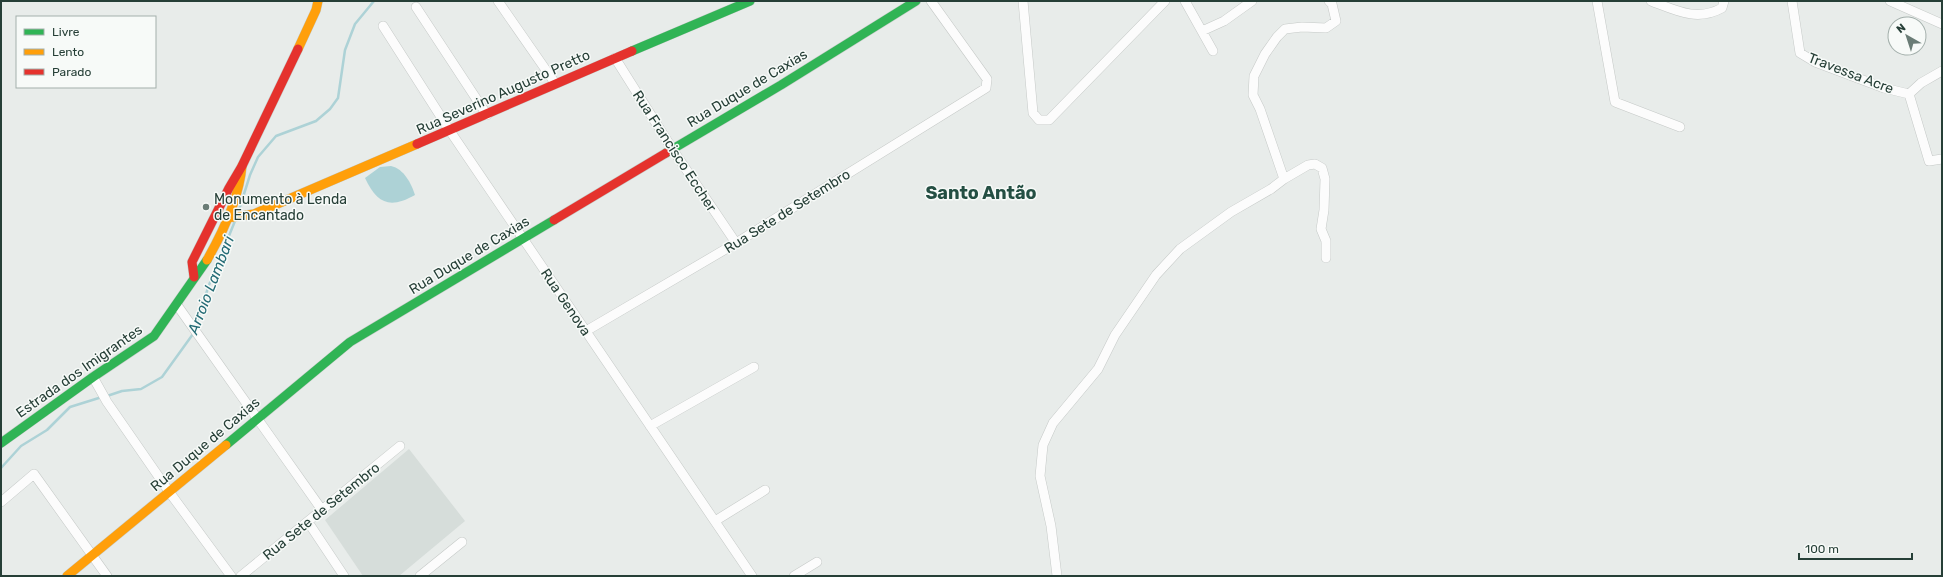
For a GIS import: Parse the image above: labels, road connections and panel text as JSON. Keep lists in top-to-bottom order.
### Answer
{
  "streets": {
    "street": [
      "Travessa Acre",
      "Rua Duque de Caxias",
      "Rua Severino Augusto Pretto",
      "Rua Francisco Eccher",
      "Rua Sete de Setembro",
      "Rua Genova",
      "Estrada dos Imigrantes"
    ]
  },
  "crossings": [
    ["Rua Duque de Caxias", "Rua Francisco Eccher"],
    ["Rua Duque de Caxias", "Rua Genova"],
    ["Rua Severino Augusto Pretto", "Rua Francisco Eccher"],
    ["Rua Severino Augusto Pretto", "Rua Genova"],
    ["Rua Francisco Eccher", "Rua Sete de Setembro"],
    ["Rua Sete de Setembro", "Rua Genova"]
  ],
  "districts": ["Santo Antão"],
  "water": ["Arroio Lambari"],
  "places": ["Monumento à Lenda de Encantado"],
  "legend": ["Livre", "Lento", "Parado"],
  "scale_bar": "100 m",
  "north": "top left"
}
